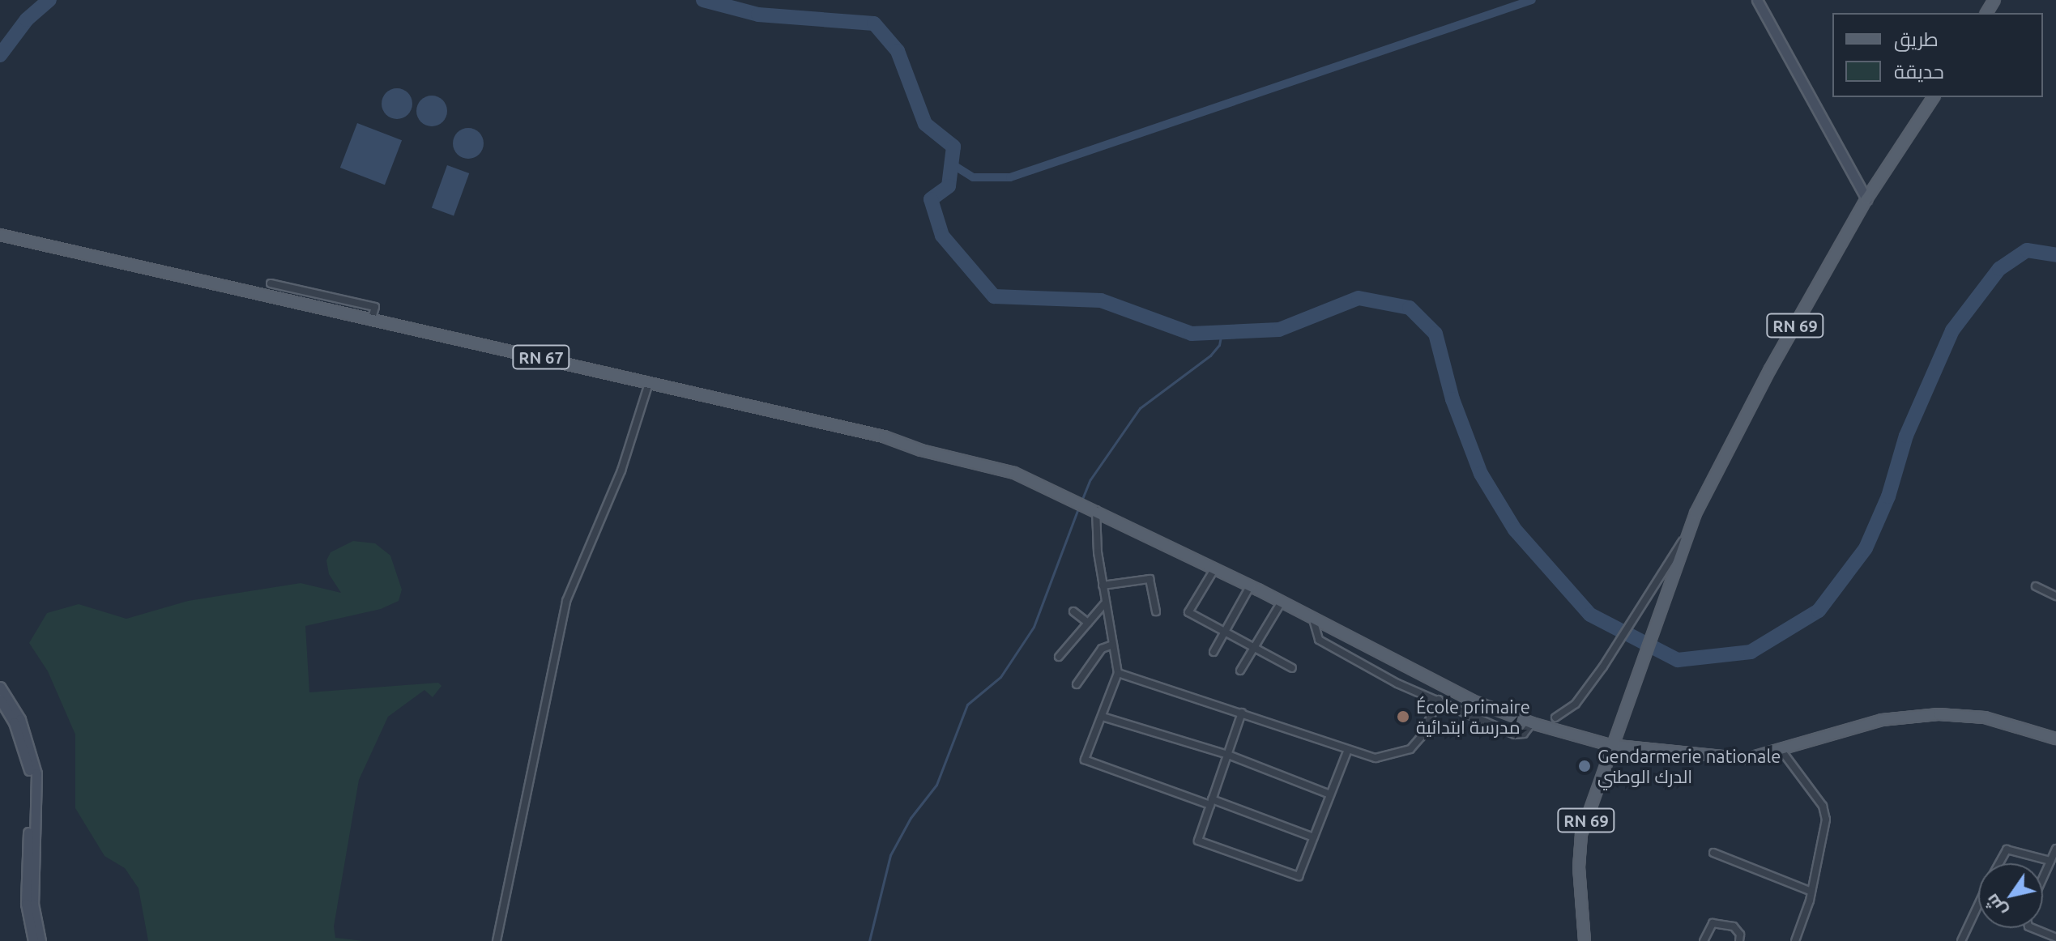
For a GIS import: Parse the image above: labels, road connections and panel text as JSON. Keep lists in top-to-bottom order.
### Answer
{
  "streets": {
    "main road": ["RN 69", "RN 67"]
  },
  "crossings": [
    ["RN 69", "RN 67"]
  ],
  "places": ["École primaire مدرسة ابتدائية", "Gendarmerie nationale الدرك الوطني"],
  "legend": ["طريق", "حديقة"],
  "north": "bottom left"
}
